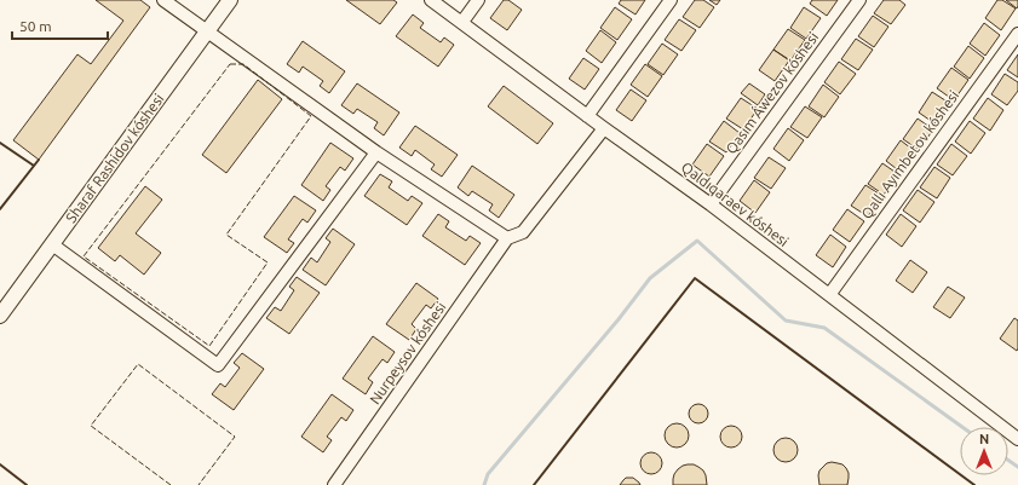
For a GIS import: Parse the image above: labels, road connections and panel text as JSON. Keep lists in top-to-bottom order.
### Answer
{
  "streets": {
    "street": [
      "Qasım Áwezov kóshesi",
      "Qallı Ayımbetov kóshesi",
      "Sharaf Rashidov kóshesi",
      "Qaldıqaraev kóshesi",
      "Nurpeysov kóshesi"
    ]
  },
  "crossings": [
    ["Qasım Áwezov kóshesi", "Qaldıqaraev kóshesi"],
    ["Qallı Ayımbetov kóshesi", "Qaldıqaraev kóshesi"],
    ["Qaldıqaraev kóshesi", "Nurpeysov kóshesi"]
  ],
  "scale_bar": "50 m",
  "north": "top"
}
